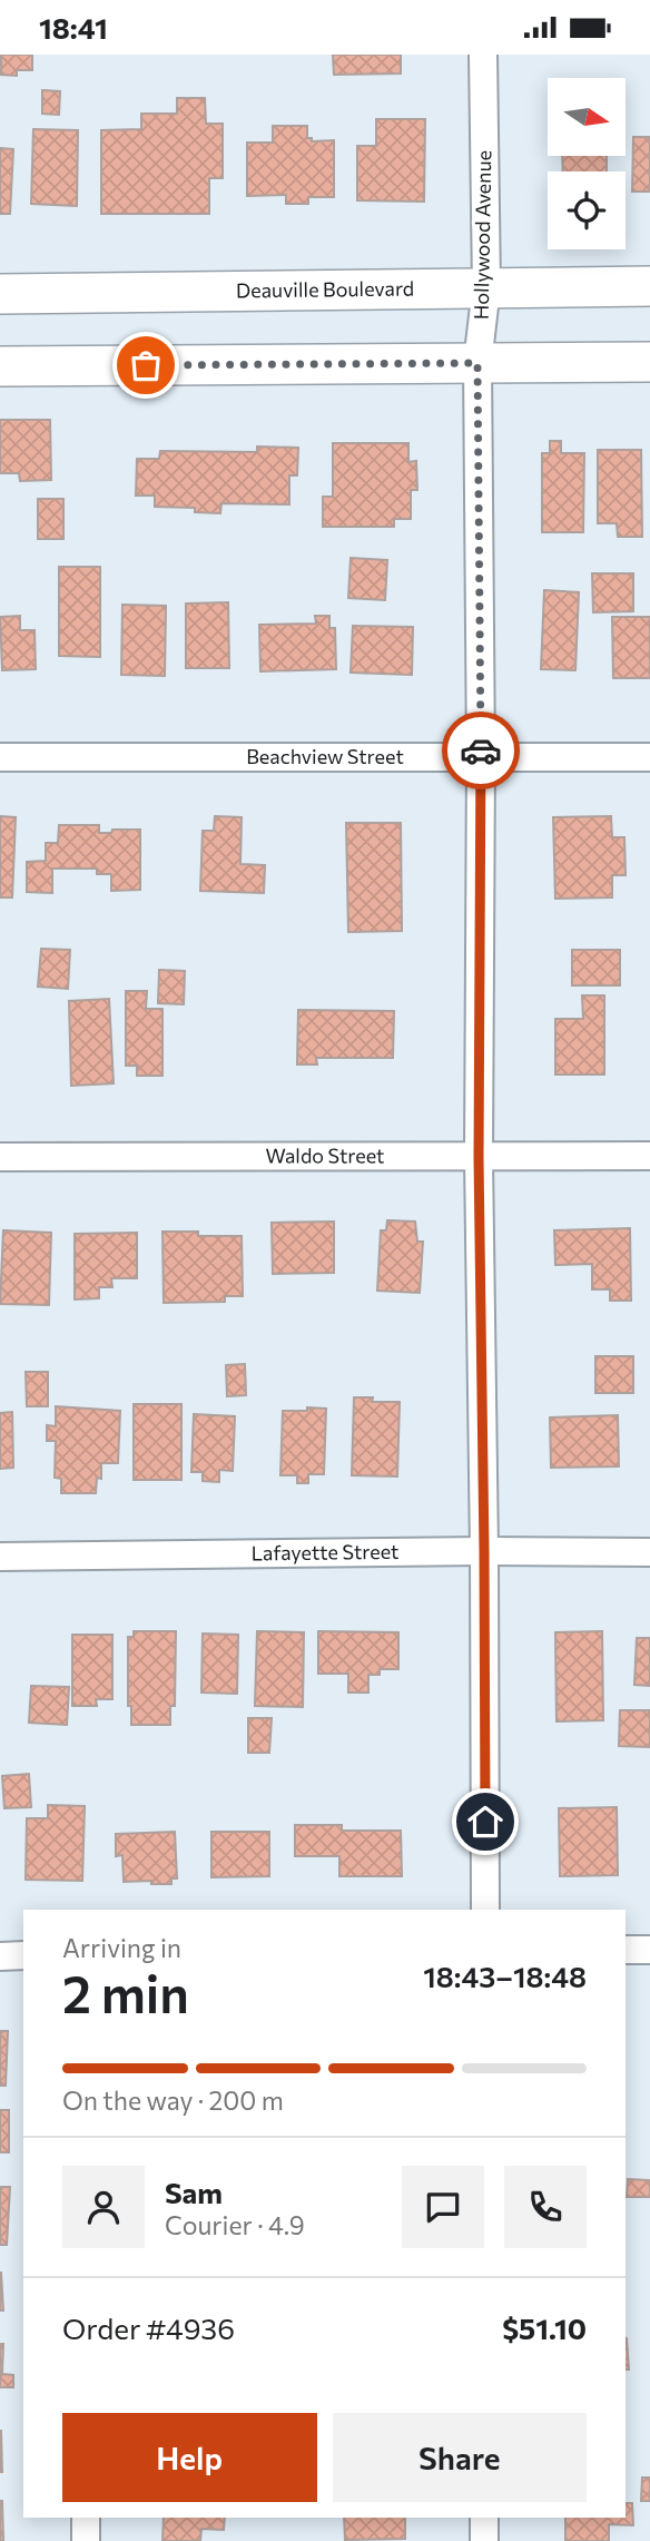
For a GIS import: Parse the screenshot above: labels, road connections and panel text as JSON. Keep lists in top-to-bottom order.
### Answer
{
  "streets": {
    "street": [
      "Hollywood Avenue",
      "Deauville Boulevard",
      "Beachview Street",
      "Waldo Street",
      "Lafayette Street"
    ]
  },
  "crossings": [
    ["Hollywood Avenue", "Deauville Boulevard"],
    ["Hollywood Avenue", "Beachview Street"],
    ["Hollywood Avenue", "Waldo Street"],
    ["Hollywood Avenue", "Lafayette Street"]
  ],
  "north": "right",
  "page": {
    "status": "18:41",
    "heading": ["2 min", "Arriving in", "18:43–18:48"],
    "panel": [
      "Sam",
      "Courier · 4.9",
      "Order #4936",
      "$51.10"
    ],
    "bar": "On the way · 200 m",
    "buttons": ["Help", "Share"]
  }
}
